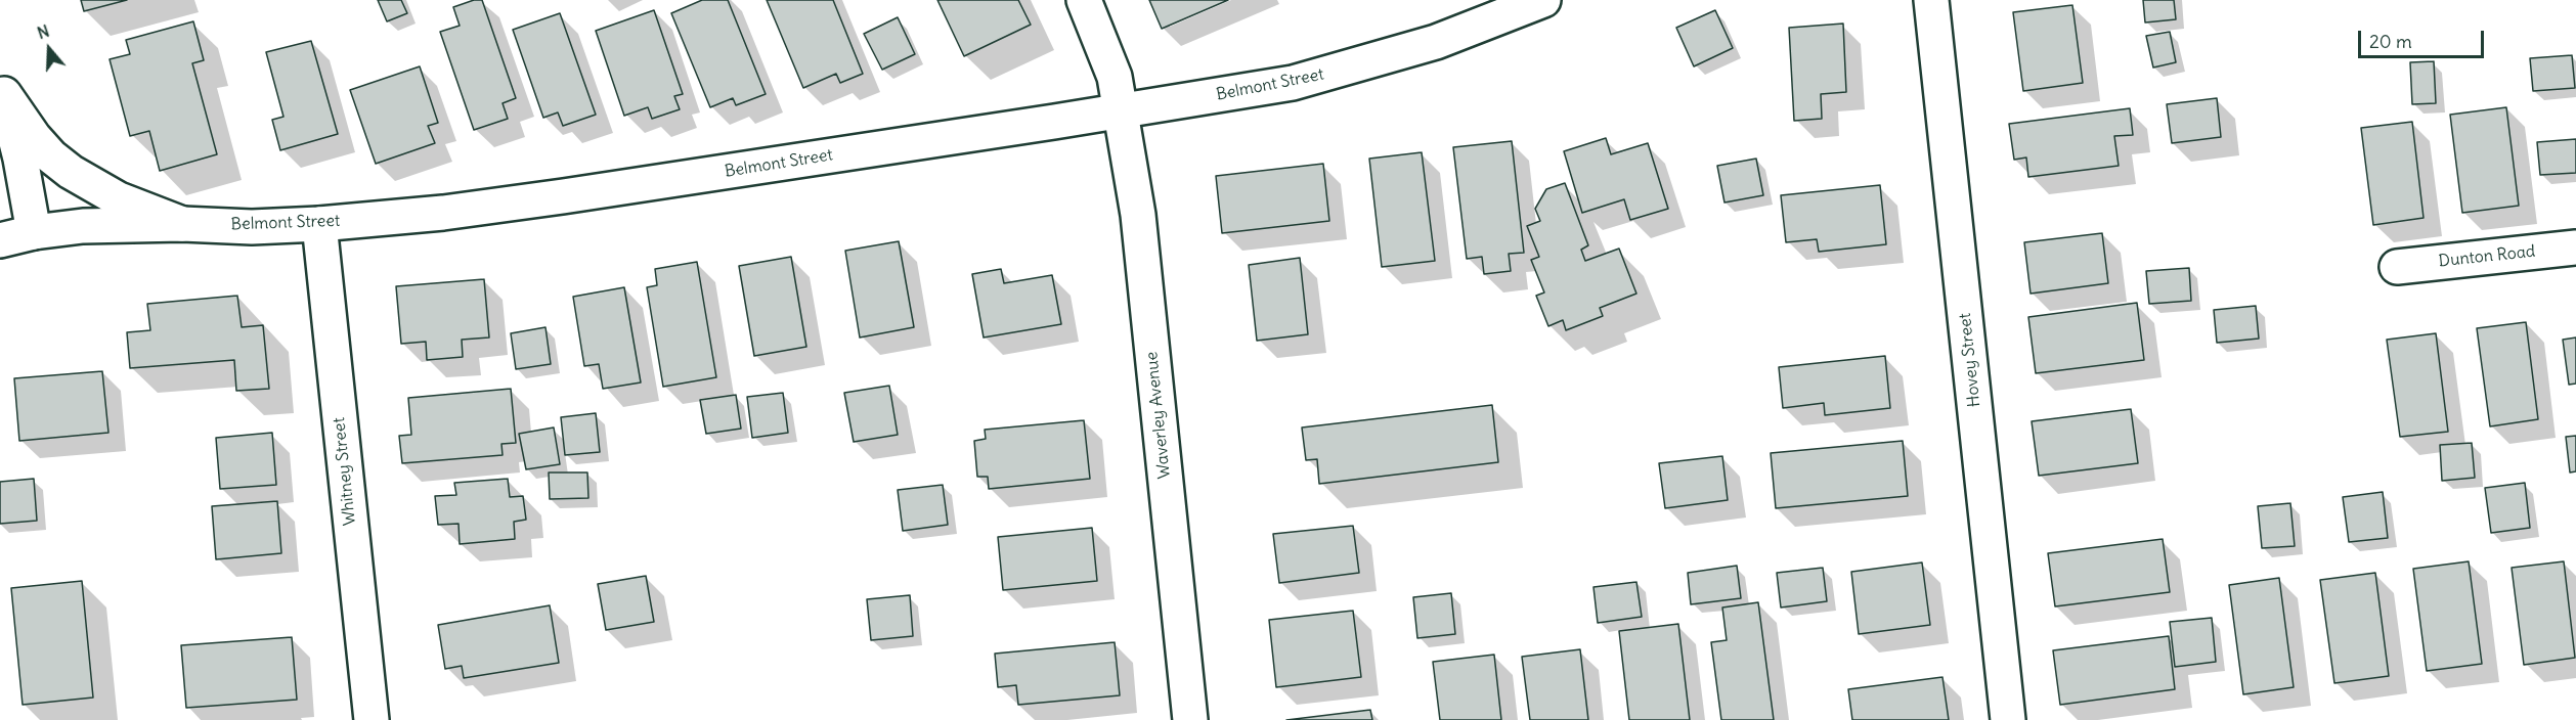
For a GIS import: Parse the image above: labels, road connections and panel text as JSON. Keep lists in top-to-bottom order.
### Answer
{
  "streets": {
    "street": [
      "Belmont Street",
      "Dunton Road",
      "Hovey Street",
      "Waverley Avenue",
      "Whitney Street"
    ]
  },
  "crossings": [
    ["Belmont Street", "Waverley Avenue"],
    ["Belmont Street", "Whitney Street"]
  ],
  "scale_bar": "20 m",
  "north": "top"
}
